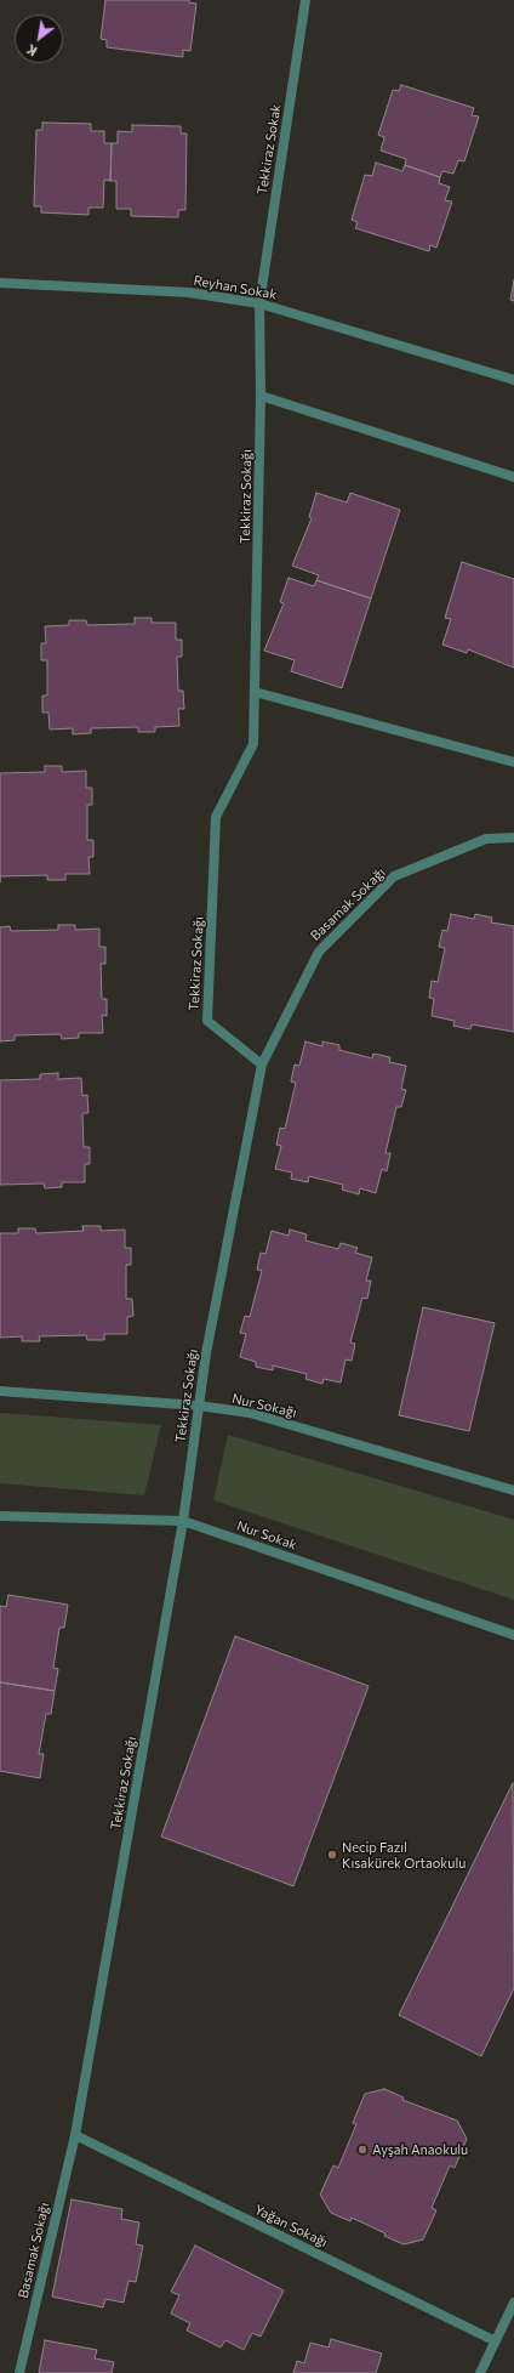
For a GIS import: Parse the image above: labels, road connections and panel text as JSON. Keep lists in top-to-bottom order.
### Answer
{
  "streets": {
    "street": [
      "Tekkiraz Sokak",
      "Reyhan Sokak",
      "Tekkiraz Sokağı",
      "Basamak Sokağı",
      "Nur Sokağı",
      "Nur Sokak",
      "Yağan Sokağı"
    ]
  },
  "crossings": [
    ["Tekkiraz Sokak", "Reyhan Sokak"],
    ["Tekkiraz Sokak", "Tekkiraz Sokağı"],
    ["Reyhan Sokak", "Tekkiraz Sokağı"],
    ["Tekkiraz Sokağı", "Basamak Sokağı"],
    ["Tekkiraz Sokağı", "Nur Sokağı"],
    ["Tekkiraz Sokağı", "Nur Sokak"],
    ["Tekkiraz Sokağı", "Yağan Sokağı"],
    ["Basamak Sokağı", "Yağan Sokağı"]
  ],
  "places": ["Necip Fazıl Kısakürek Ortaokulu", "Ayşah Anaokulu"],
  "north": "bottom left"
}
